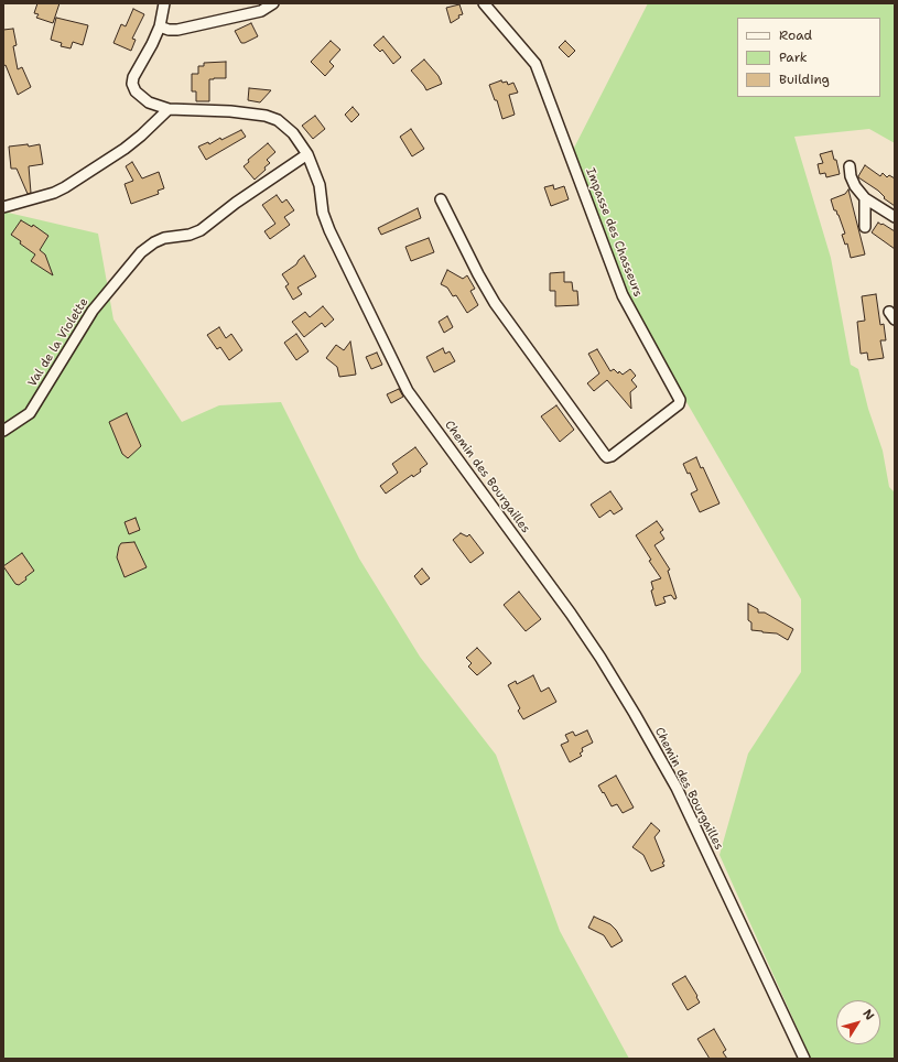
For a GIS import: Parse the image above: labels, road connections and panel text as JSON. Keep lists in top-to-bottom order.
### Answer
{
  "streets": {
    "street": ["Impasse des Chasseurs", "Val de la Violette", "Chemin des Bourgailles"]
  },
  "crossings": [
    ["Val de la Violette", "Chemin des Bourgailles"]
  ],
  "legend": ["Road", "Park", "Building"],
  "north": "top right"
}
